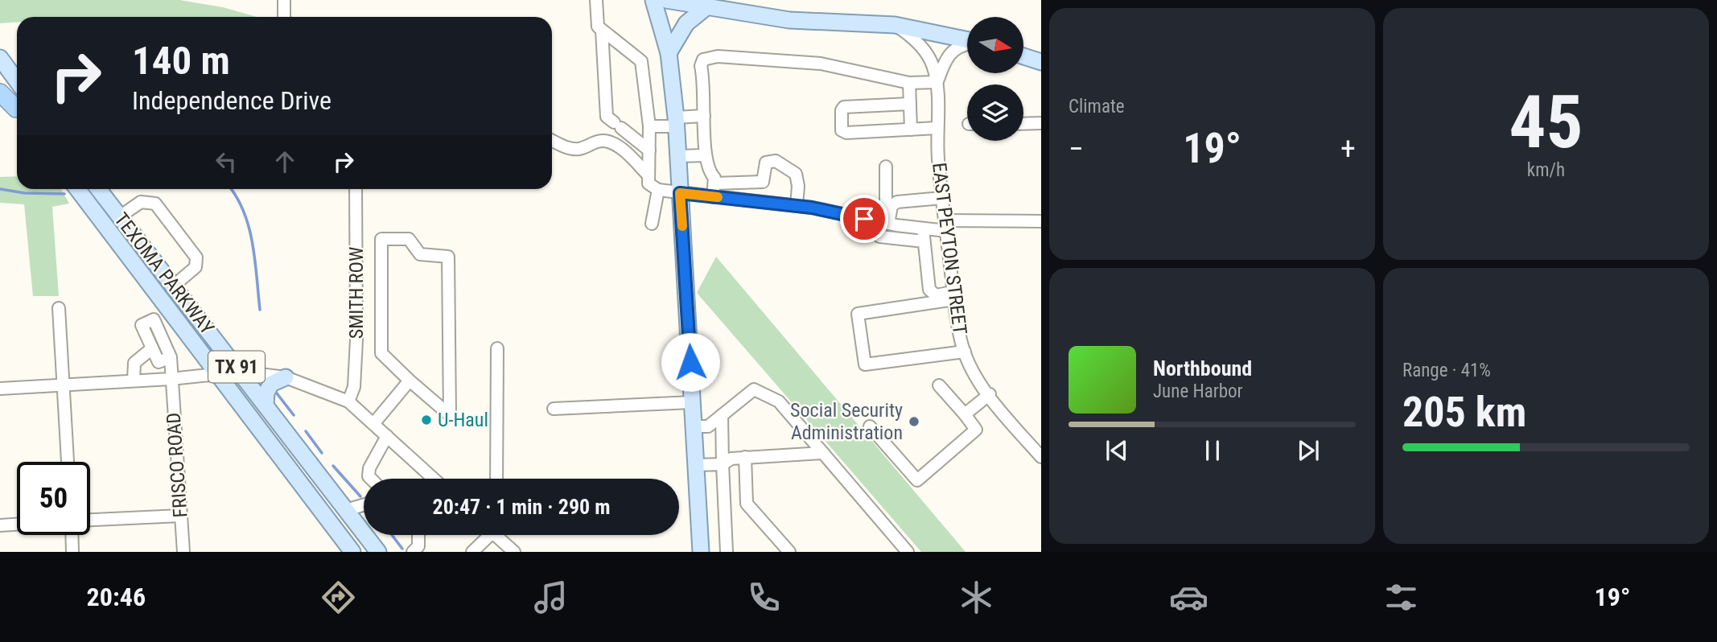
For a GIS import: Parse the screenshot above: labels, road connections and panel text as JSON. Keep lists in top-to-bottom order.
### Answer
{
  "streets": {
    "main road": ["TEXOMA PARKWAY", "TX 91"],
    "street": ["EAST PEYTON STREET", "SMITH ROW", "FRISCO ROAD"]
  },
  "places": ["U-Haul", "Social Security Administration"],
  "north": "right",
  "page": {
    "tile": [
      "Climate",
      ["45", "km/h"],
      ["Range · 41%", "205 km"]
    ],
    "turn": ["140 m", "Independence Drive"],
    "heat": ["−", "19°", "+"],
    "song": ["Northbound", "June Harbor"],
    "limit": "50",
    "trip": "20:47 · 1 min · 290 m",
    "tabs": ["20:46", "19°"]
  }
}
